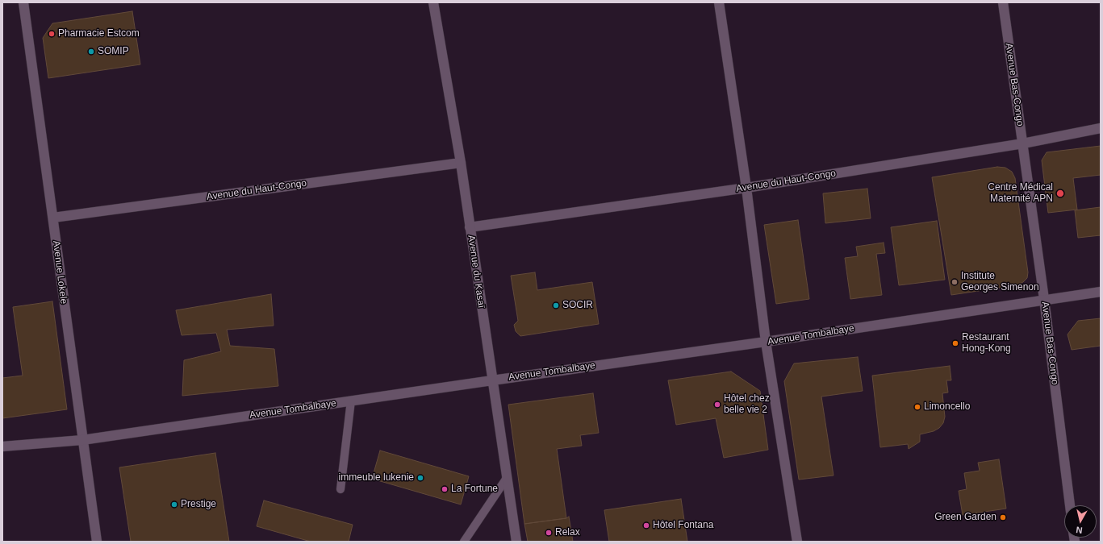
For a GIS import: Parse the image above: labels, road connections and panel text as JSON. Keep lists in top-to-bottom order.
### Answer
{
  "streets": {
    "street": [
      "Avenue Bas-Congo",
      "Avenue du Haut-Congo",
      "Avenue du Kasaï",
      "Avenue Lokele",
      "Avenue Tombalbaye"
    ]
  },
  "crossings": [
    ["Avenue Bas-Congo", "Avenue du Haut-Congo"],
    ["Avenue Bas-Congo", "Avenue Tombalbaye"],
    ["Avenue du Haut-Congo", "Avenue du Kasaï"],
    ["Avenue du Haut-Congo", "Avenue Lokele"],
    ["Avenue du Kasaï", "Avenue Tombalbaye"],
    ["Avenue Lokele", "Avenue Tombalbaye"]
  ],
  "places": [
    "Pharmacie Estcom",
    "SOMIP",
    "Centre Médical Maternité APN",
    "Institute Georges Simenon",
    "SOCIR",
    "Restaurant Hong-Kong",
    "Hôtel chez belle vie 2",
    "Limoncello",
    "immeuble lukenie",
    "La Fortune",
    "Prestige",
    "Green Garden",
    "Hôtel Fontana",
    "Relax"
  ],
  "north": "bottom"
}
